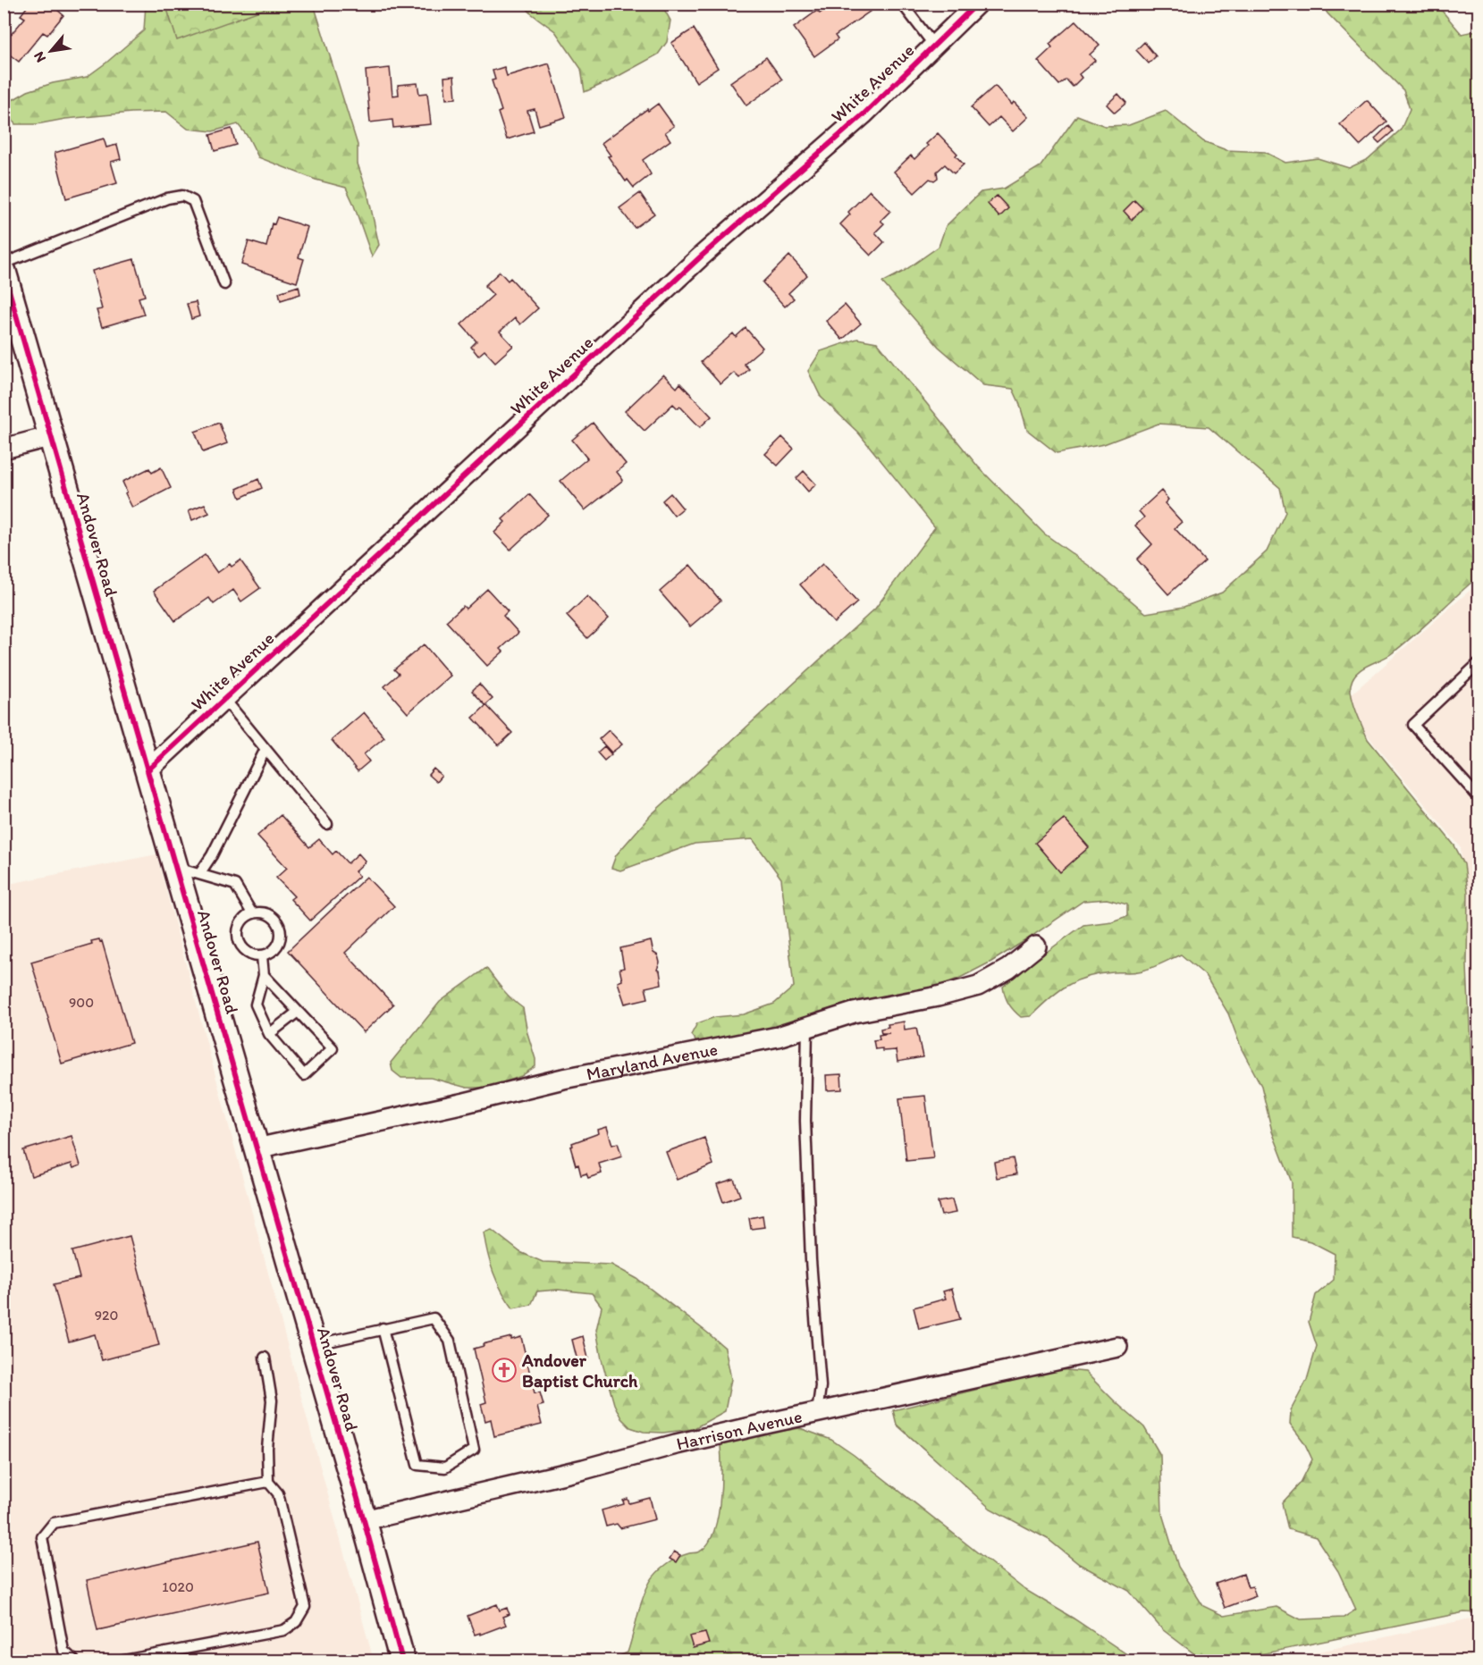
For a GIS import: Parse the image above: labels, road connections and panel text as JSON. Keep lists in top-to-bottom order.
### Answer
{
  "streets": {
    "street": [
      "White Avenue",
      "Andover Road",
      "Maryland Avenue",
      "Harrison Avenue"
    ]
  },
  "crossings": [
    ["White Avenue", "Andover Road"],
    ["Andover Road", "Maryland Avenue"],
    ["Andover Road", "Harrison Avenue"]
  ],
  "places": {
    "church": ["Andover Baptist Church"]
  },
  "house_numbers": ["900", "920", "1020"],
  "north": "bottom left"
}
